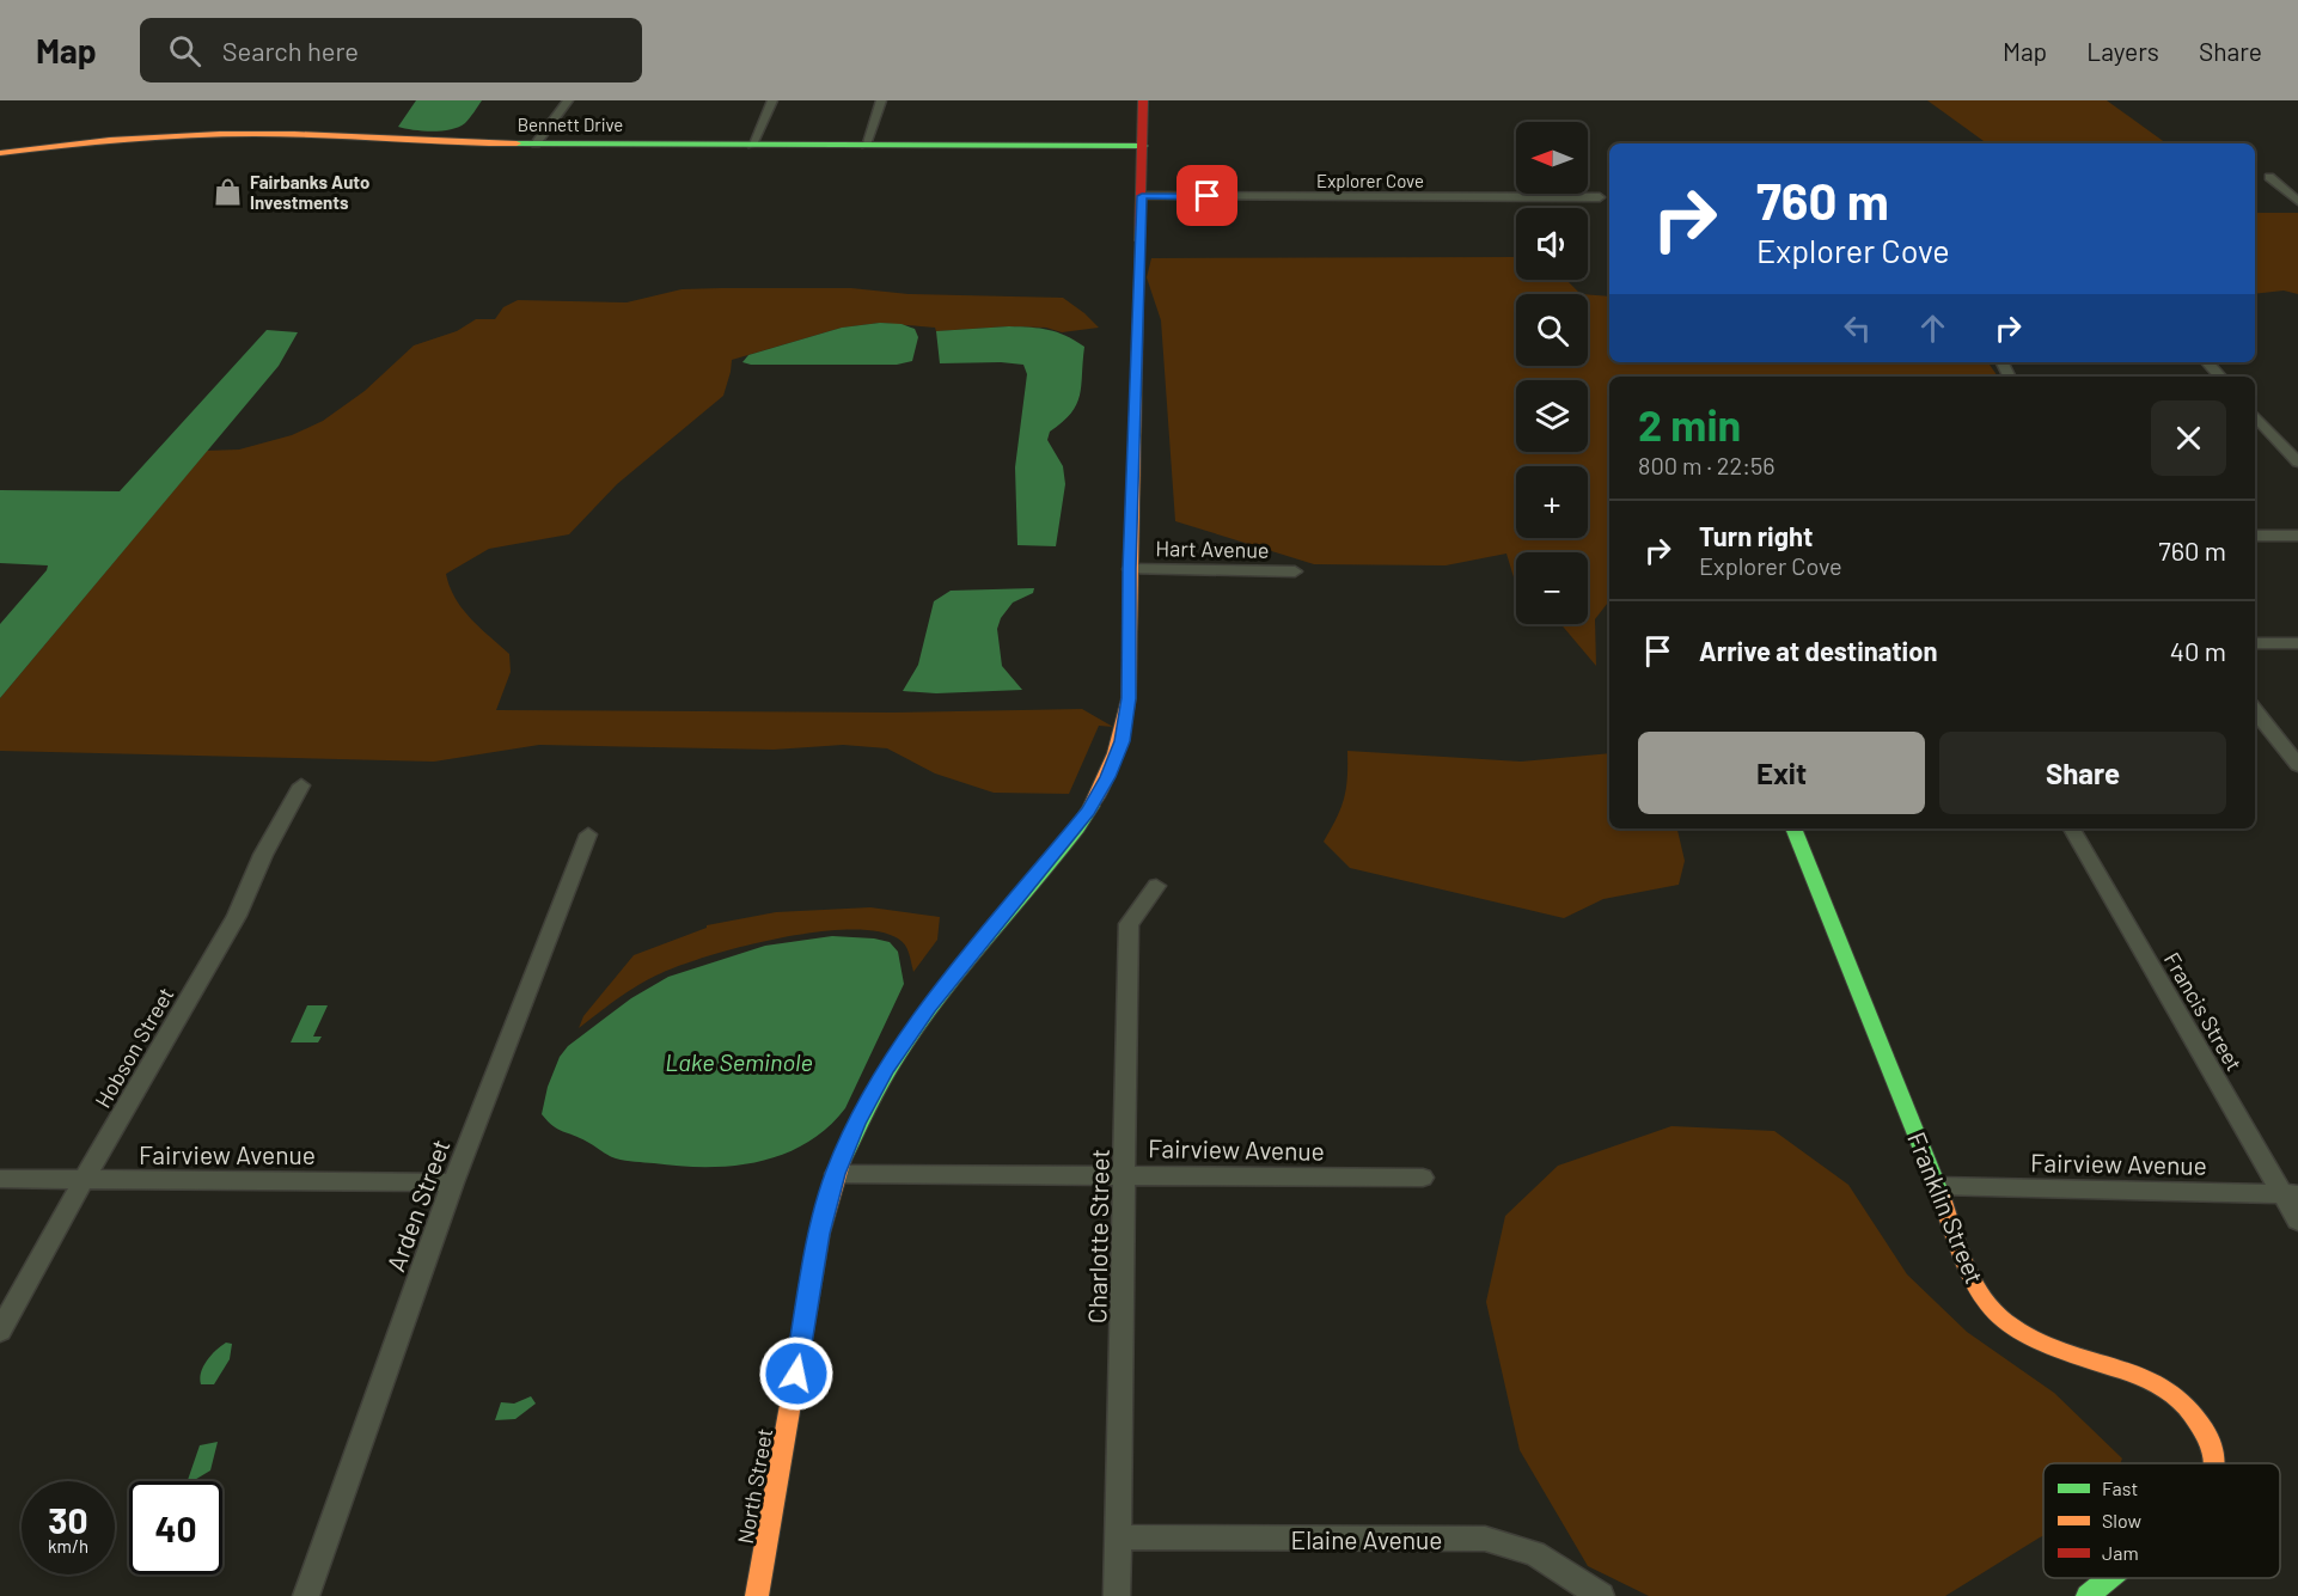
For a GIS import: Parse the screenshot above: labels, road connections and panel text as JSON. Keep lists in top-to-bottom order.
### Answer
{
  "streets": {
    "street": [
      "Bennett Drive",
      "Explorer Cove",
      "Hart Avenue",
      "Francis Street",
      "Hobson Street",
      "Fairview Avenue",
      "Arden Street",
      "Franklin Street",
      "Charlotte Street",
      "North Street",
      "Elaine Avenue"
    ]
  },
  "crossings": [
    ["Bennett Drive", "North Street"],
    ["Explorer Cove", "North Street"],
    ["Hart Avenue", "North Street"],
    ["Francis Street", "Fairview Avenue"],
    ["Hobson Street", "Fairview Avenue"],
    ["Fairview Avenue", "Arden Street"],
    ["Fairview Avenue", "Franklin Street"],
    ["Fairview Avenue", "Charlotte Street"],
    ["Fairview Avenue", "North Street"],
    ["Charlotte Street", "Elaine Avenue"]
  ],
  "water": ["Lake Seminole"],
  "places": {
    "shop": ["Fairbanks Auto Investments"]
  },
  "legend": ["Fast", "Slow", "Jam"],
  "north": "left",
  "page": {
    "header": "Map",
    "search": "Search here",
    "nav": ["Map", "Layers", "Share"],
    "map_buttons": ["+", "−"],
    "turn": ["760 m", "Explorer Cove"],
    "heading": ["2 min", "800 m · 22:56"],
    "list": [
      {
        "name": "Turn right",
        "note": "Explorer Cove",
        "value": "760 m"
      },
      {
        "name": "Arrive at destination",
        "value": "40 m"
      }
    ],
    "buttons": ["Exit", "Share"],
    "speed": "30 km/h",
    "limit": "40"
  }
}
